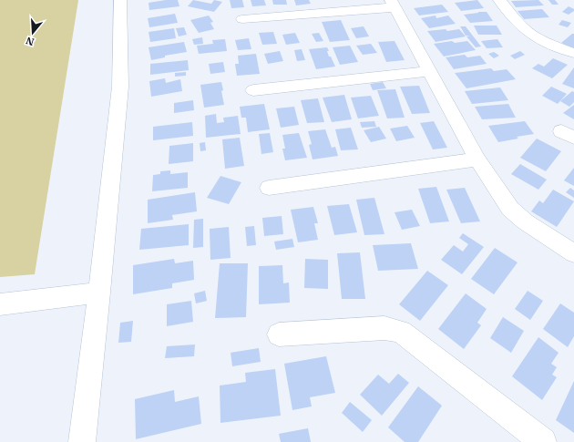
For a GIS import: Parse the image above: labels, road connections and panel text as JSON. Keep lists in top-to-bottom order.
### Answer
{
  "north": "bottom"
}
